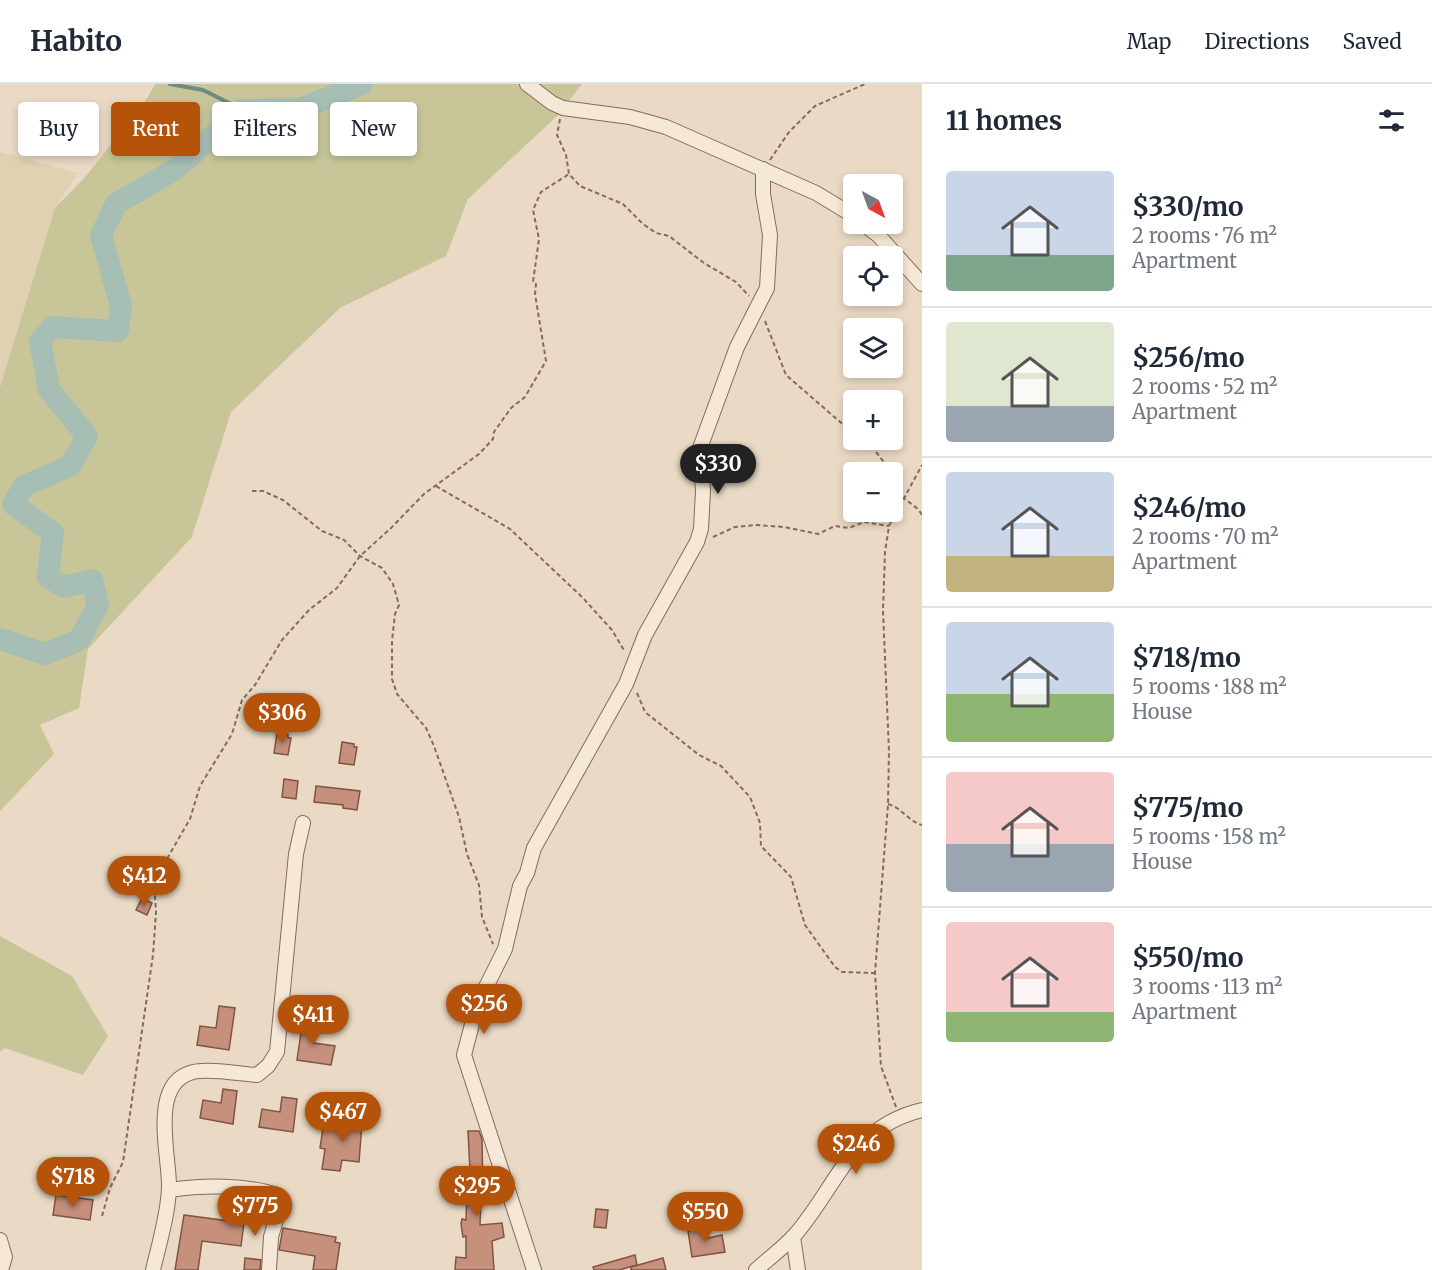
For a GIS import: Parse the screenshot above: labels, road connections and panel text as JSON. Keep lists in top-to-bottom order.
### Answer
{
  "north": "bottom right",
  "page": {
    "header": "Habito",
    "nav": ["Map", "Directions", "Saved"],
    "heading": "11 homes",
    "chip": [
      "Buy",
      "Rent",
      "Filters",
      "New"
    ],
    "list": [
      {
        "name": "$330/mo",
        "note": "2 rooms · 76 m² · Apartment"
      },
      {
        "name": "$256/mo",
        "note": "2 rooms · 52 m² · Apartment"
      },
      {
        "name": "$246/mo",
        "note": "2 rooms · 70 m² · Apartment"
      },
      {
        "name": "$718/mo",
        "note": "5 rooms · 188 m² · House"
      },
      {
        "name": "$775/mo",
        "note": "5 rooms · 158 m² · House"
      },
      {
        "name": "$550/mo",
        "note": "3 rooms · 113 m² · Apartment"
      }
    ],
    "map_buttons": ["+", "−"],
    "price": [
      "$330",
      "$306",
      "$412",
      "$256",
      "$411",
      "$467",
      "$246",
      "$718",
      "$295",
      "$775",
      "$550"
    ]
  }
}
